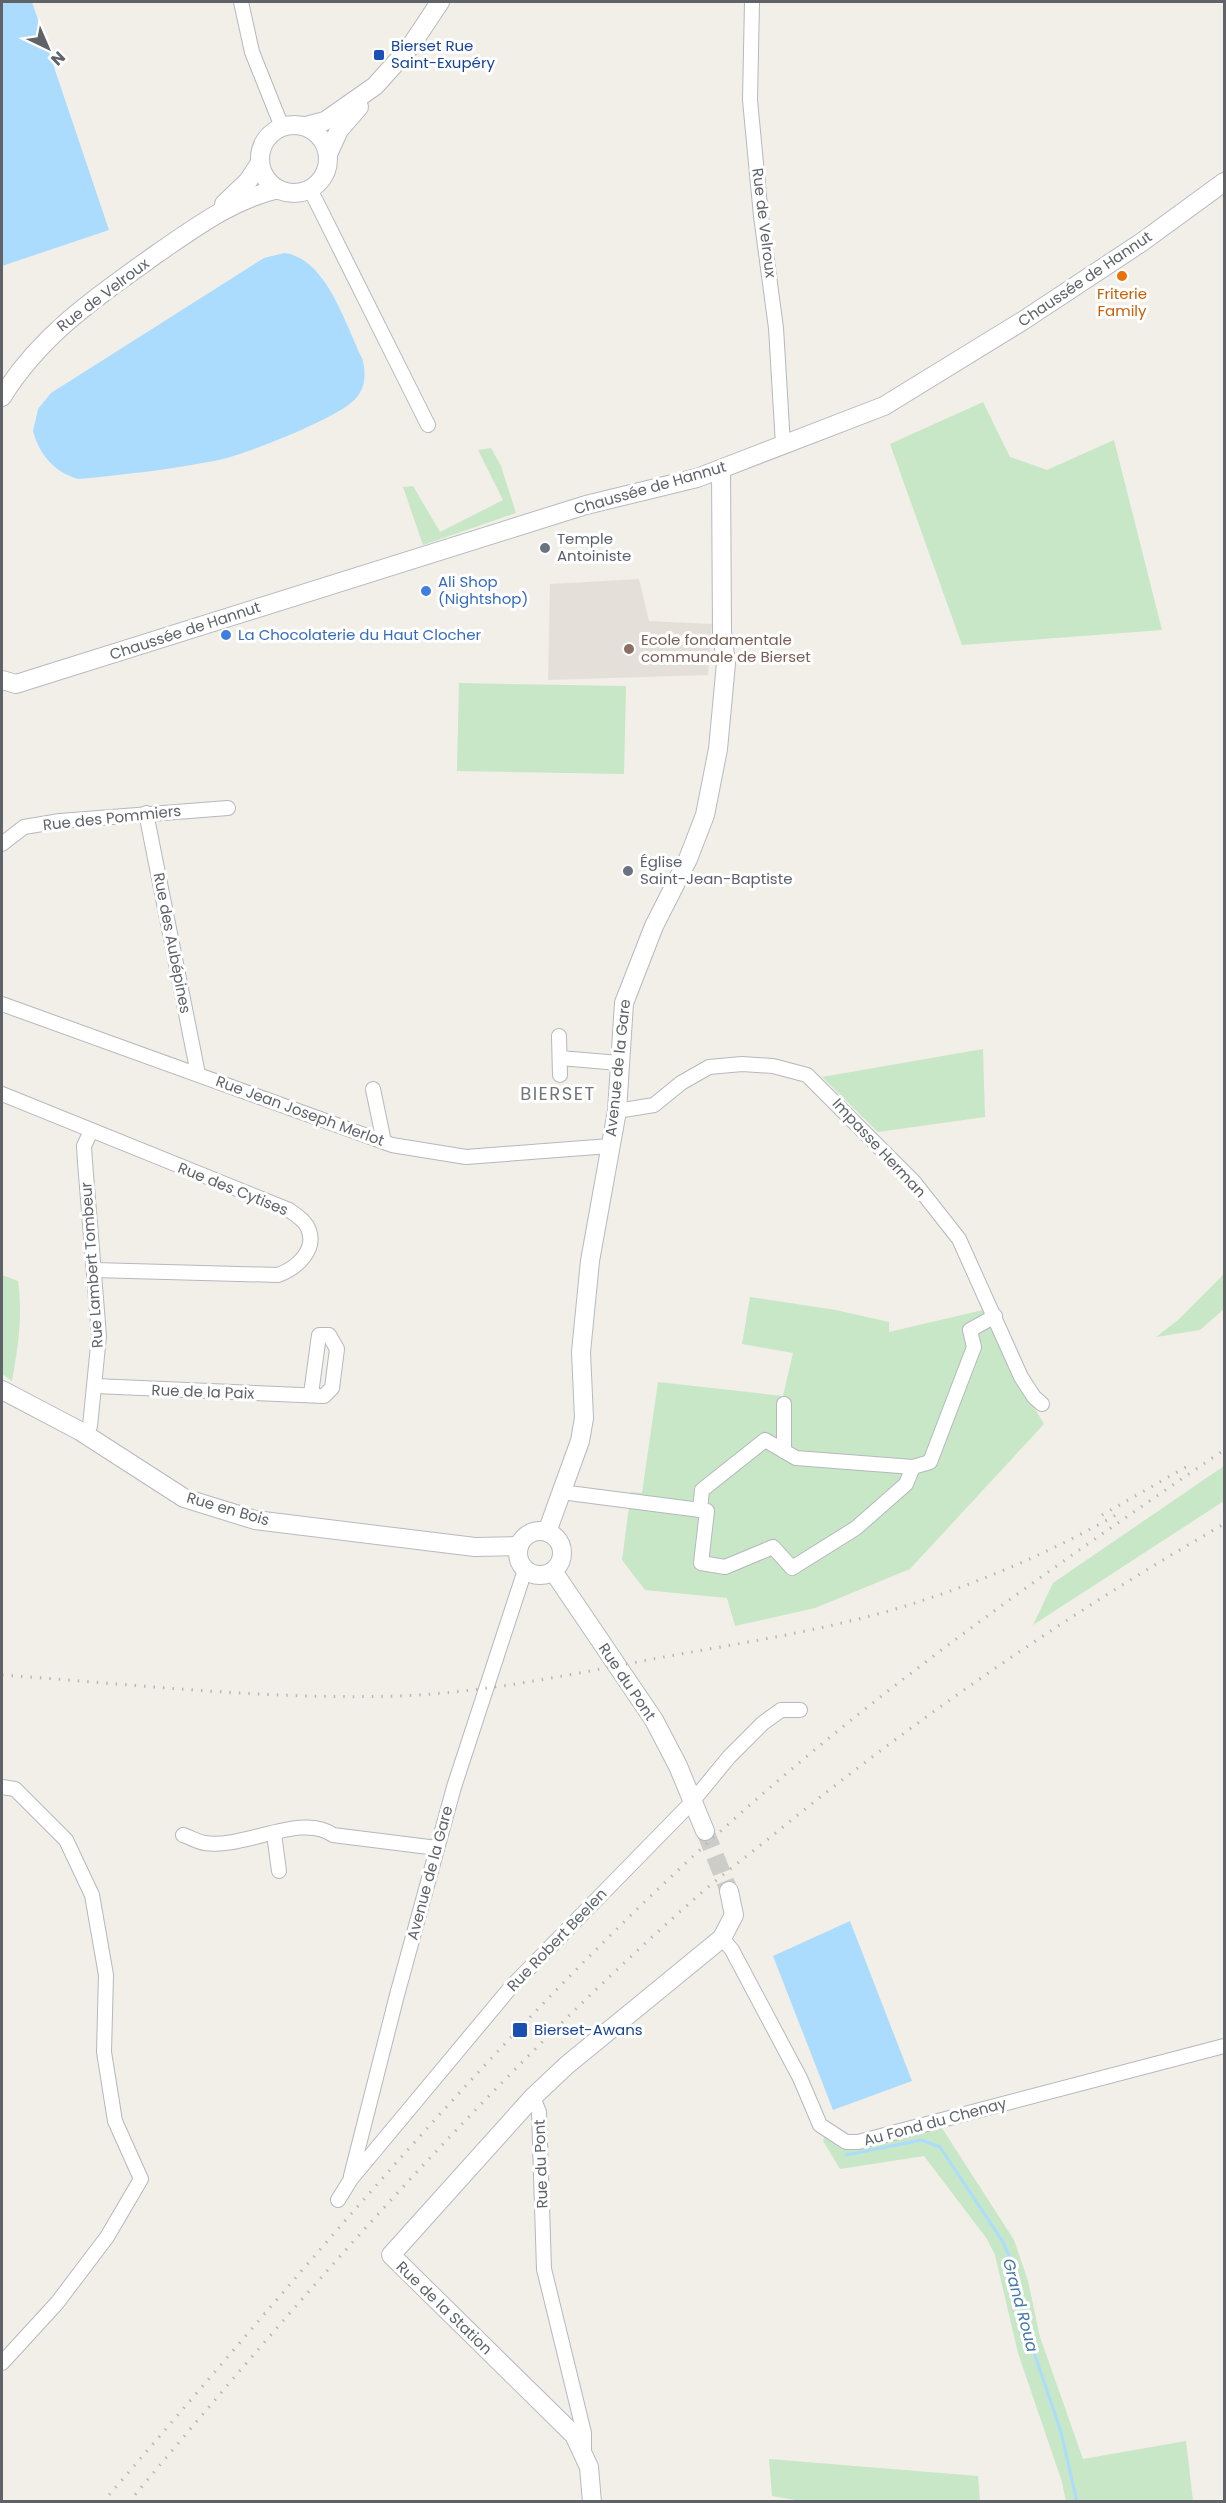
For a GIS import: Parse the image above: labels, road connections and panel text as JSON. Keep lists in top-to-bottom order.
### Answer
{
  "streets": {
    "street": [
      "Rue de Velroux",
      "Chaussée de Hannut",
      "Rue des Pommiers",
      "Rue des Aubépines",
      "Avenue de la Gare",
      "Rue Jean Joseph Merlot",
      "Impasse Herman",
      "Rue des Cytises",
      "Rue Lambert Tombeur",
      "Rue de la Paix",
      "Rue en Bois",
      "Rue du Pont",
      "Rue Robert Beelen",
      "Au Fond du Chenay",
      "Rue de la Station"
    ]
  },
  "crossings": [
    ["Rue de Velroux", "Chaussée de Hannut"],
    ["Chaussée de Hannut", "Avenue de la Gare"],
    ["Rue des Pommiers", "Rue des Aubépines"],
    ["Rue des Aubépines", "Rue Jean Joseph Merlot"],
    ["Avenue de la Gare", "Rue Jean Joseph Merlot"],
    ["Avenue de la Gare", "Impasse Herman"],
    ["Avenue de la Gare", "Rue en Bois"],
    ["Avenue de la Gare", "Rue du Pont"],
    ["Avenue de la Gare", "Rue Robert Beelen"],
    ["Rue des Cytises", "Rue Lambert Tombeur"],
    ["Rue Lambert Tombeur", "Rue de la Paix"],
    ["Rue Lambert Tombeur", "Rue en Bois"],
    ["Rue en Bois", "Rue du Pont"],
    ["Rue du Pont", "Rue Robert Beelen"],
    ["Rue du Pont", "Rue de la Station"]
  ],
  "districts": ["BIERSET"],
  "water": ["Grand Roua"],
  "places": {
    "transit": ["Bierset Rue Saint-Exupéry", "Bierset-Awans"],
    "other": [
      "Friterie Family",
      "Temple Antoiniste",
      "Ali Shop (Nightshop)",
      "La Chocolaterie du Haut Clocher",
      "Ecole fondamentale communale de Bierset",
      "Église Saint-Jean-Baptiste"
    ]
  },
  "north": "bottom right"
}
